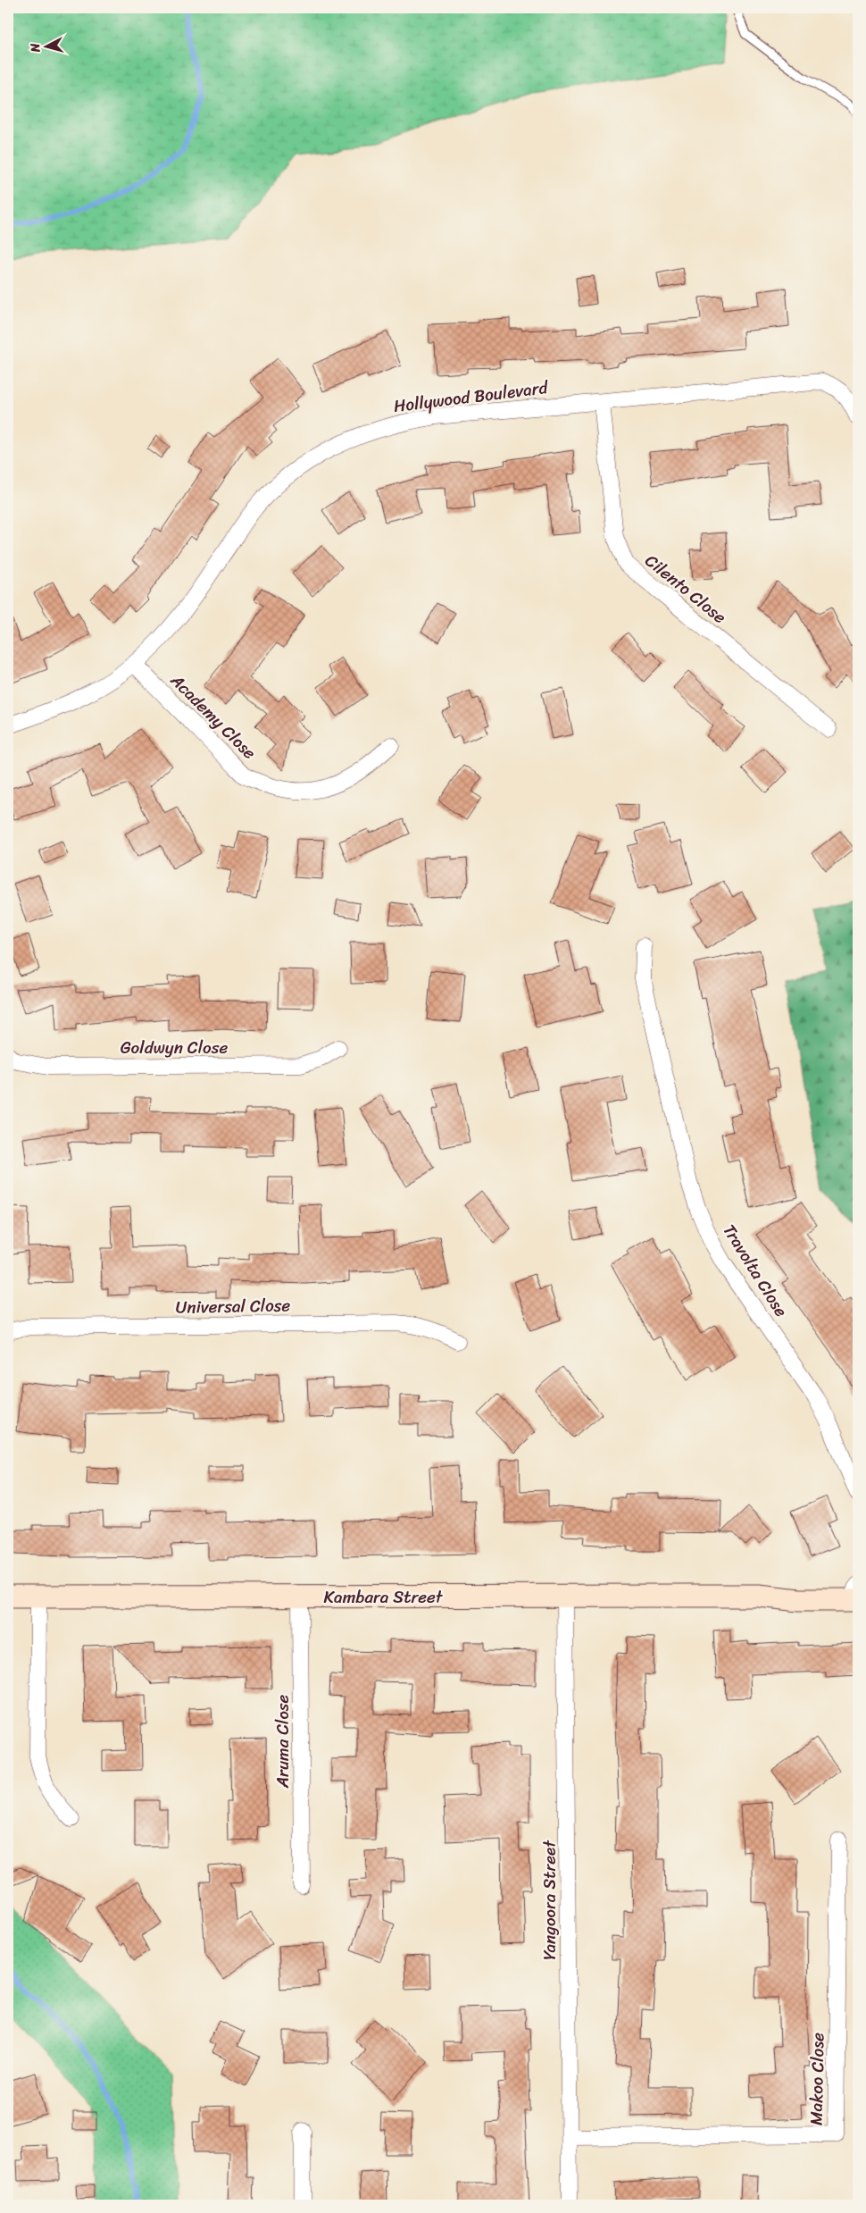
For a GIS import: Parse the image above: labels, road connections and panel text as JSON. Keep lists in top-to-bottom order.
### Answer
{
  "streets": {
    "street": [
      "Hollywood Boulevard",
      "Cilento Close",
      "Academy Close",
      "Goldwyn Close",
      "Travolta Close",
      "Universal Close",
      "Kambara Street",
      "Aruma Close",
      "Yangoora Street",
      "Makoo Close"
    ]
  },
  "crossings": [
    ["Hollywood Boulevard", "Cilento Close"],
    ["Hollywood Boulevard", "Academy Close"],
    ["Kambara Street", "Aruma Close"],
    ["Kambara Street", "Yangoora Street"],
    ["Yangoora Street", "Makoo Close"]
  ],
  "north": "left"
}
